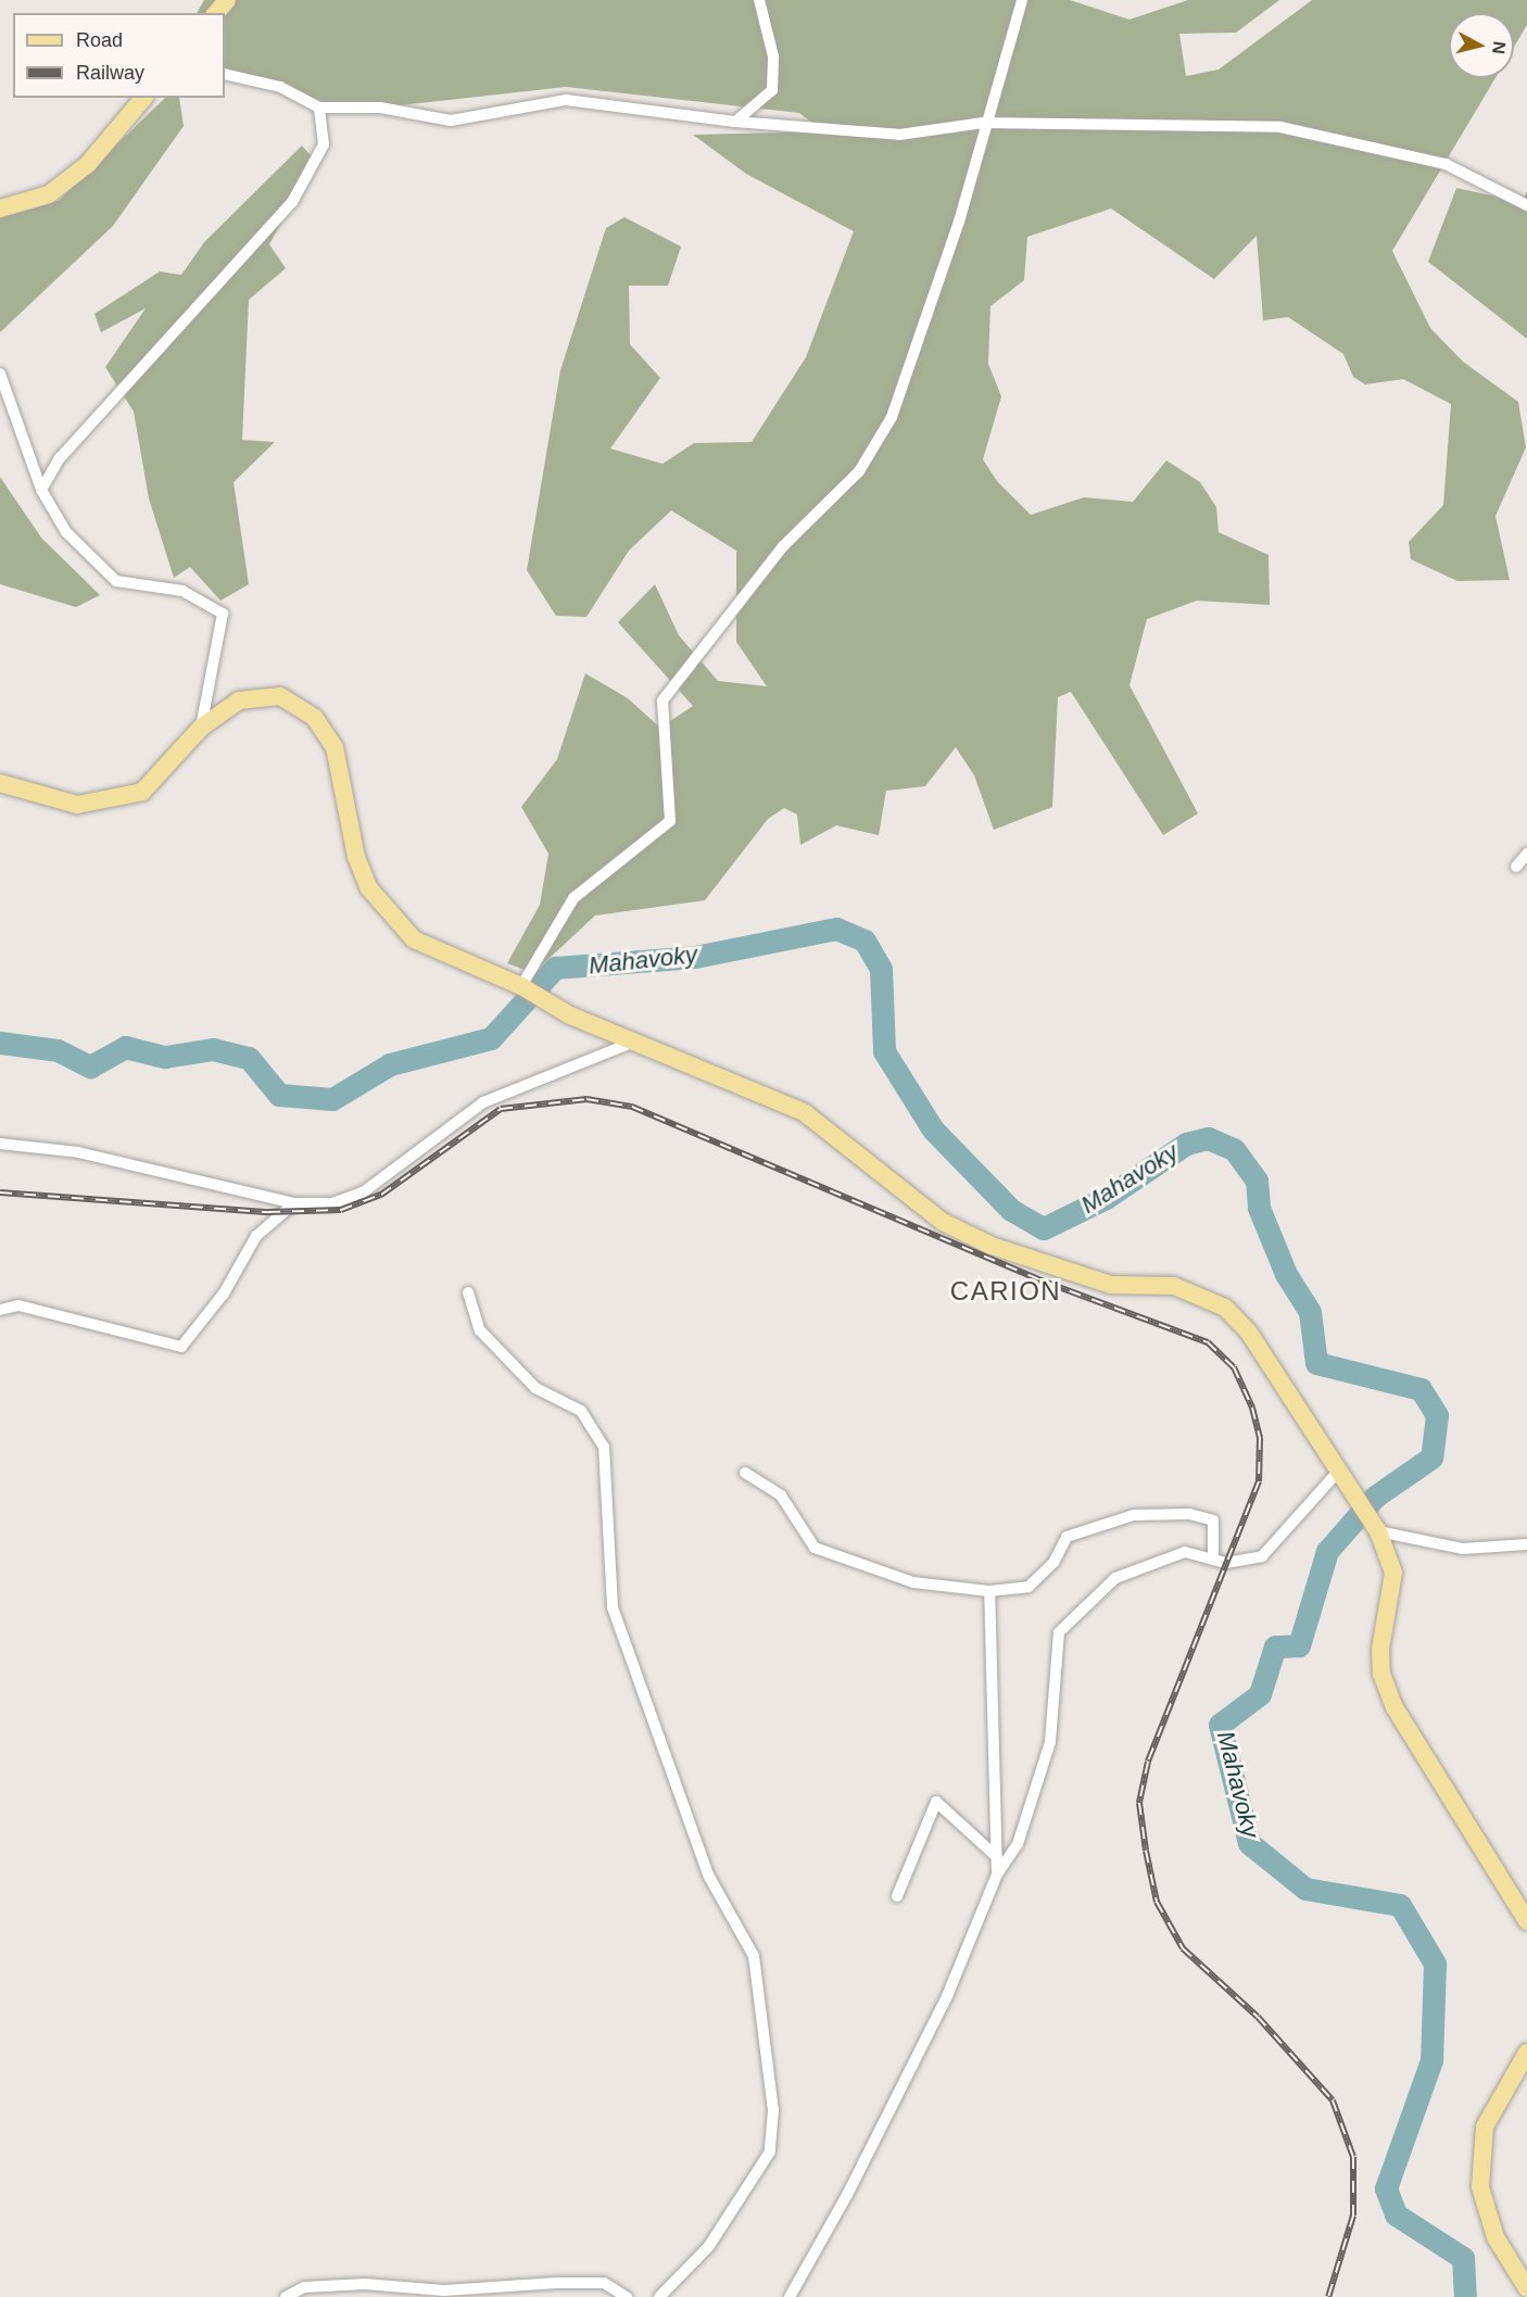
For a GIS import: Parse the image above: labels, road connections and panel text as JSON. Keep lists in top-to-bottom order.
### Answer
{
  "districts": ["CARION"],
  "water": ["Mahavoky"],
  "legend": ["Road", "Railway"],
  "north": "right"
}
